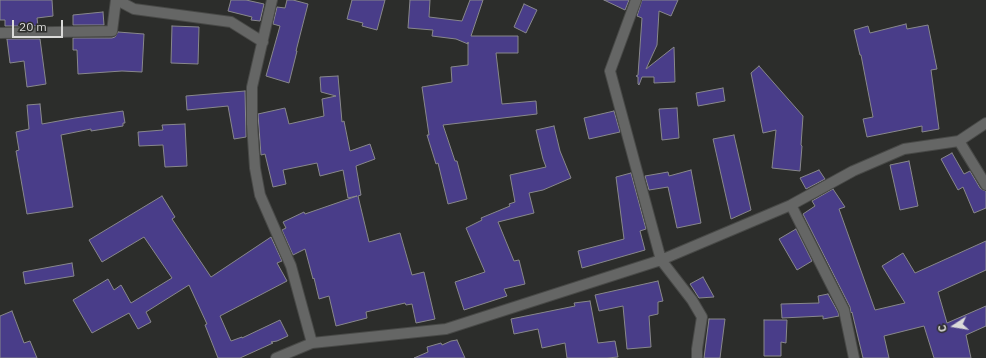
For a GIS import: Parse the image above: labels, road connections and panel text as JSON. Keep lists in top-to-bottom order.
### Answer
{
  "scale_bar": "20 m",
  "north": "left"
}
